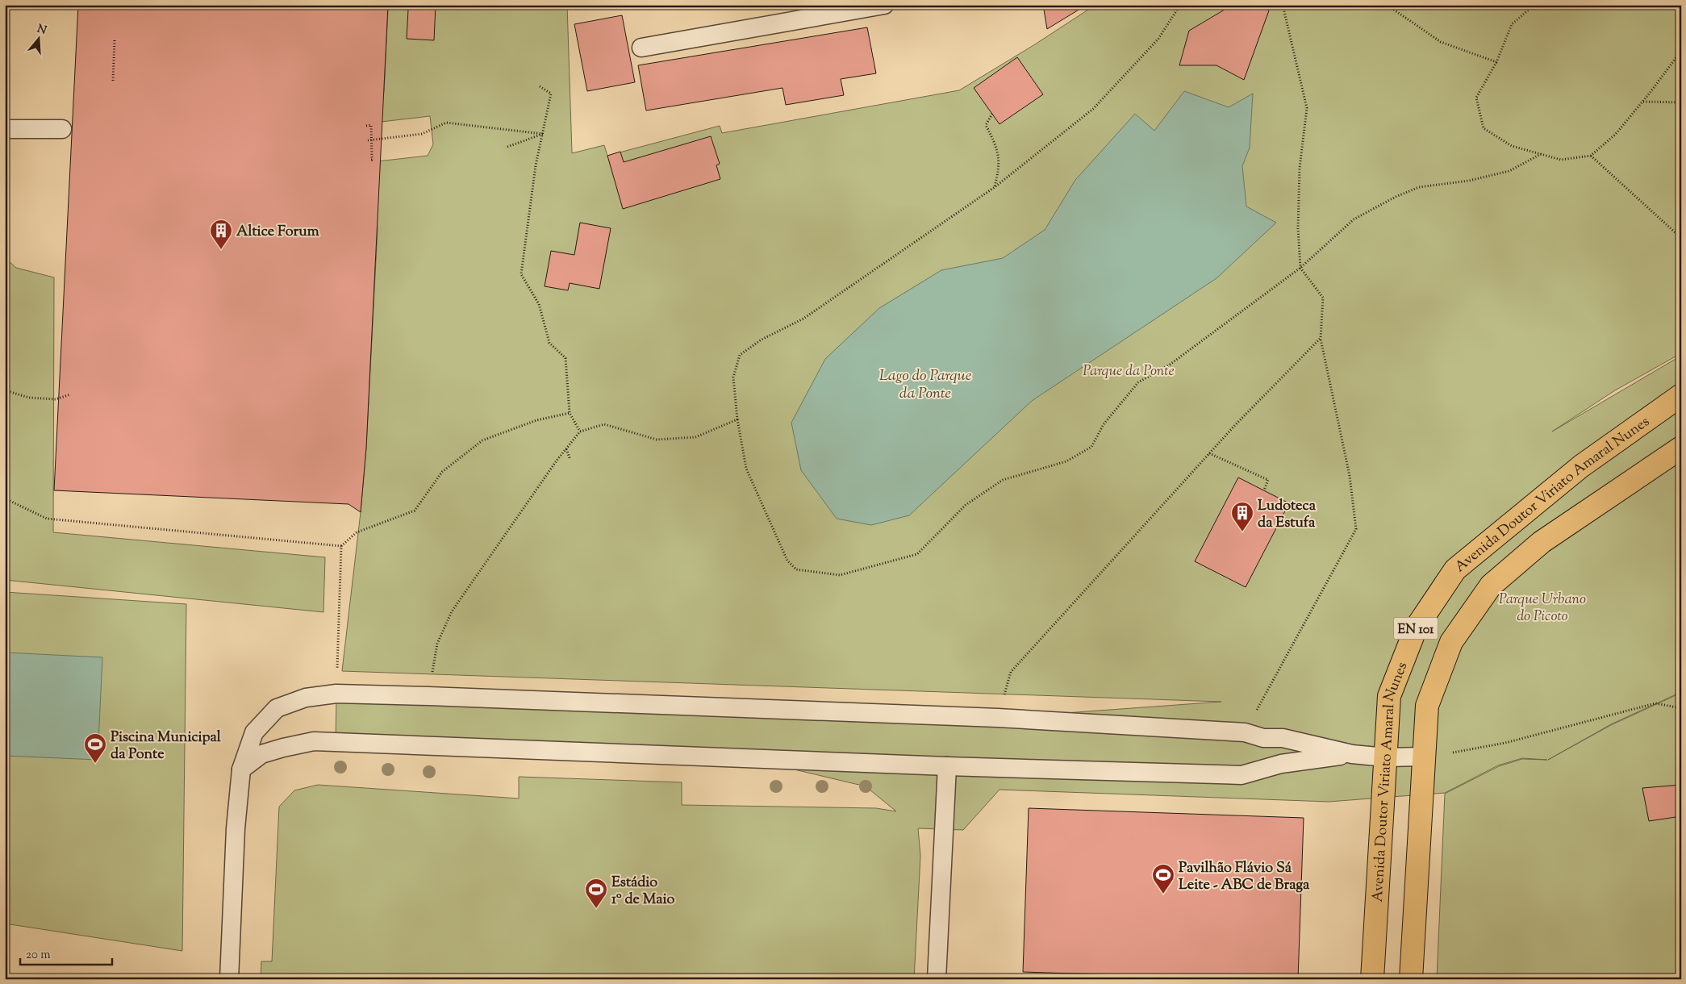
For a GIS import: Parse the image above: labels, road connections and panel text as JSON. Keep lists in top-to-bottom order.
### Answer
{
  "streets": {
    "main road": ["Avenida Doutor Viriato Amaral Nunes", "EN 101"]
  },
  "water": ["Lago do Parque da Ponte"],
  "parks": ["Parque da Ponte", "Parque Urbano do Picoto"],
  "places": {
    "building": ["Altice Forum", "Ludoteca da Estufa"],
    "sports": ["Piscina Municipal da Ponte", "Pavilhão Flávio Sá Leite - ABC de Braga", "Estádio 1º de Maio"]
  },
  "scale_bar": "20 m",
  "north": "top"
}
